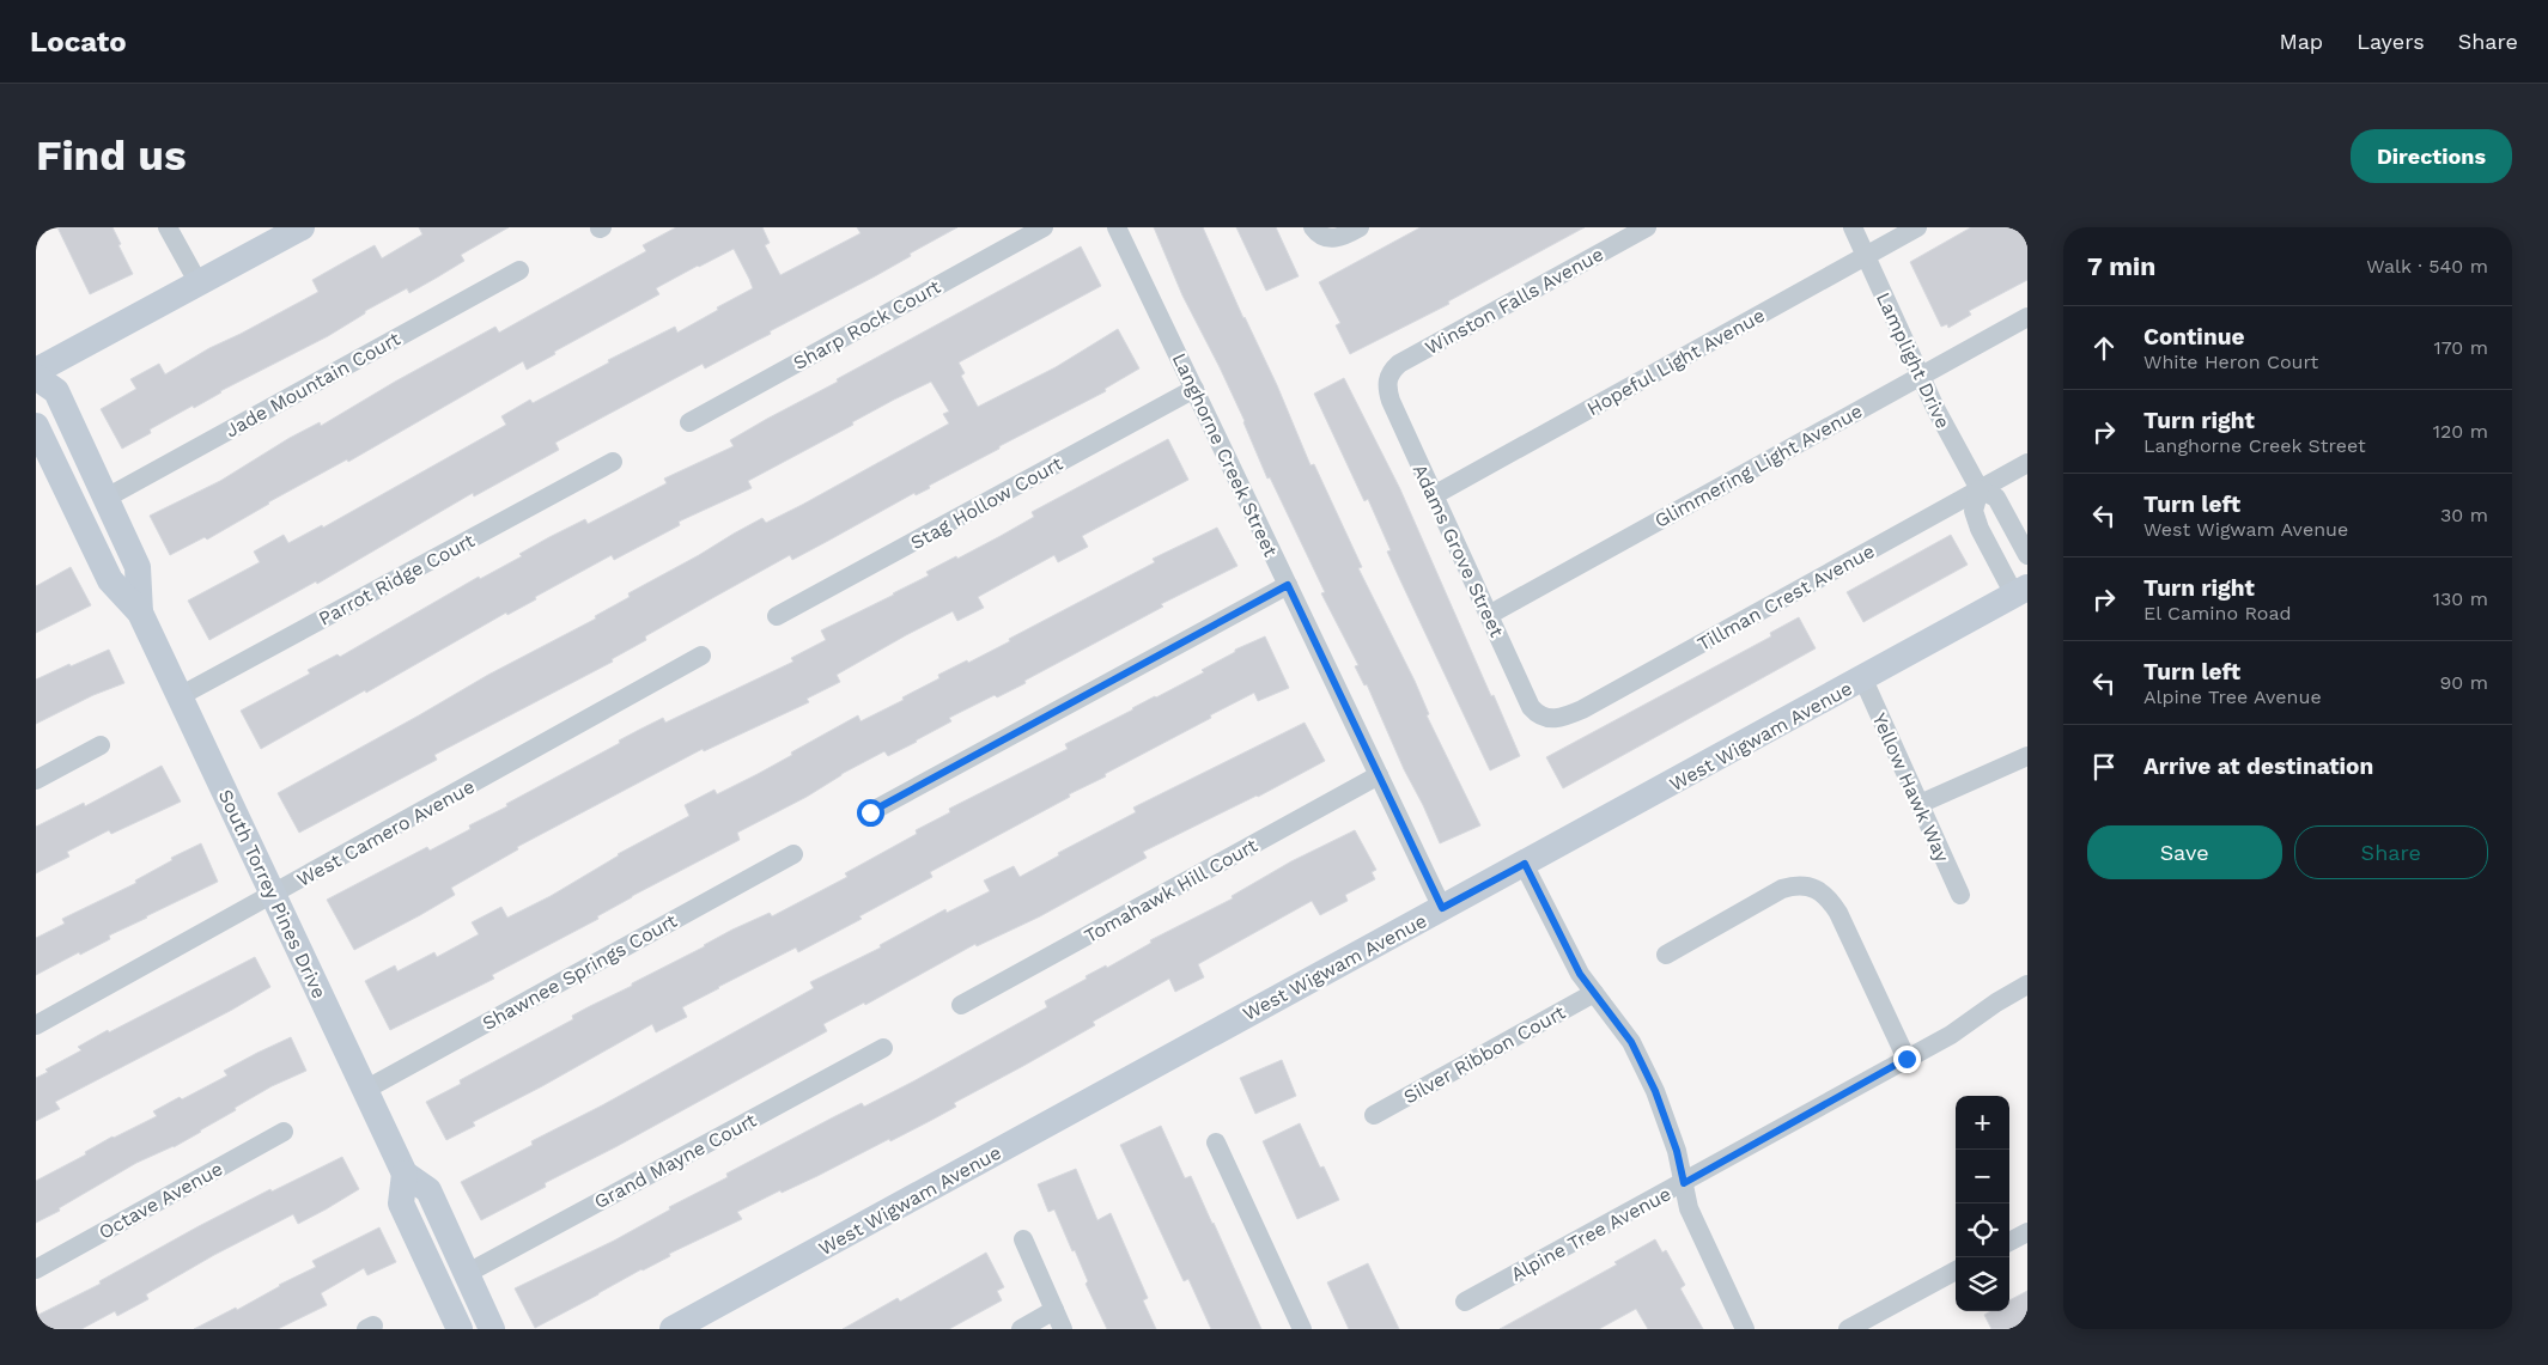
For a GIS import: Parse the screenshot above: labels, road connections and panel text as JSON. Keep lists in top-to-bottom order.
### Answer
{
  "streets": {
    "street": [
      "Winston Falls Avenue",
      "Sharp Rock Court",
      "Lamplight Drive",
      "Hopeful Light Avenue",
      "Jade Mountain Court",
      "Langhorne Creek Street",
      "Glimmering Light Avenue",
      "Stag Hollow Court",
      "Adams Grove Street",
      "Parrot Ridge Court",
      "Tillman Crest Avenue",
      "West Wigwam Avenue",
      "Yellow Hawk Way",
      "West Camero Avenue",
      "Tomahawk Hill Court",
      "South Torrey Pines Drive",
      "Shawnee Springs Court",
      "Silver Ribbon Court",
      "Grand Mayne Court",
      "Octave Avenue",
      "Alpine Tree Avenue"
    ]
  },
  "crossings": [
    ["Winston Falls Avenue", "Adams Grove Street"],
    ["Lamplight Drive", "Hopeful Light Avenue"],
    ["Lamplight Drive", "Glimmering Light Avenue"],
    ["Lamplight Drive", "Tillman Crest Avenue"],
    ["Hopeful Light Avenue", "Adams Grove Street"],
    ["Jade Mountain Court", "South Torrey Pines Drive"],
    ["Langhorne Creek Street", "Stag Hollow Court"],
    ["Langhorne Creek Street", "West Wigwam Avenue"],
    ["Langhorne Creek Street", "Tomahawk Hill Court"],
    ["Glimmering Light Avenue", "Adams Grove Street"],
    ["Adams Grove Street", "Tillman Crest Avenue"],
    ["Parrot Ridge Court", "South Torrey Pines Drive"],
    ["West Wigwam Avenue", "Yellow Hawk Way"],
    ["West Camero Avenue", "South Torrey Pines Drive"],
    ["South Torrey Pines Drive", "Shawnee Springs Court"],
    ["South Torrey Pines Drive", "Grand Mayne Court"]
  ],
  "page": {
    "header": "Locato",
    "nav": ["Map", "Layers", "Share"],
    "buttons": [
      "Directions",
      ["Save", "Share"]
    ],
    "title": "Find us",
    "heading": ["7 min", "Walk · 540 m"],
    "list": [
      ["Continue", "White Heron Court", "170 m"],
      ["Turn right", "Langhorne Creek Street", "120 m"],
      ["Turn left", "West Wigwam Avenue", "30 m"],
      ["Turn right", "El Camino Road", "130 m"],
      ["Turn left", "Alpine Tree Avenue", "90 m"],
      "Arrive at destination"
    ],
    "map_buttons": ["+", "−"]
  }
}
